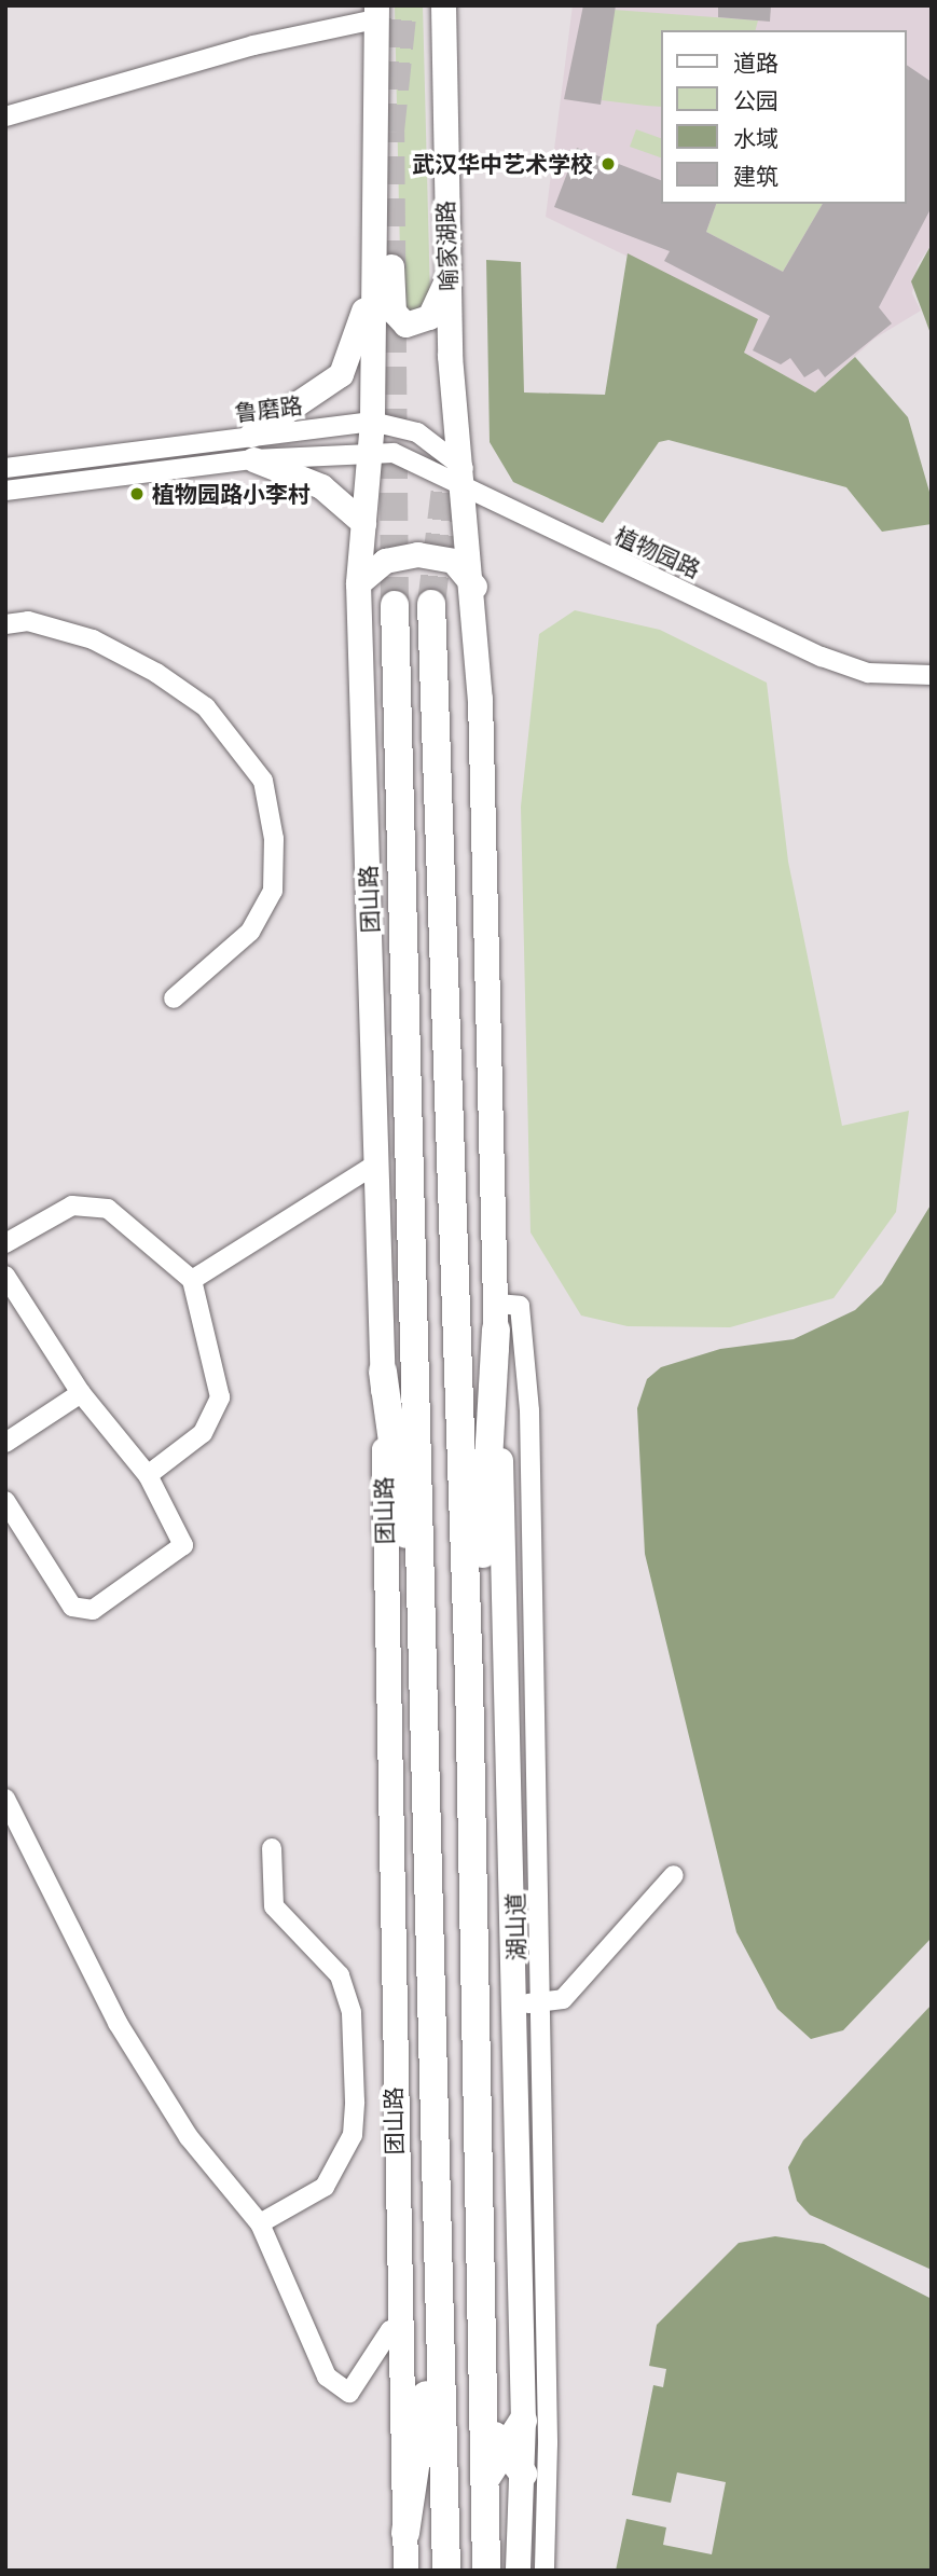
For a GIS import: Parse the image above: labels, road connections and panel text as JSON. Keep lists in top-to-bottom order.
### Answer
{
  "streets": {
    "highway": ["团山路"],
    "main road": ["喻家湖路"],
    "street": ["鲁磨路", "植物园路", "湖山道"]
  },
  "crossings": [
    ["喻家湖路", "鲁磨路"],
    ["喻家湖路", "植物园路"],
    ["鲁磨路", "植物园路"],
    ["鲁磨路", "团山路"],
    ["植物园路", "团山路"]
  ],
  "places": ["武汉华中艺术学校", "植物园路小李村"],
  "legend": [
    "道路",
    "公园",
    "水域",
    "建筑"
  ]
}
